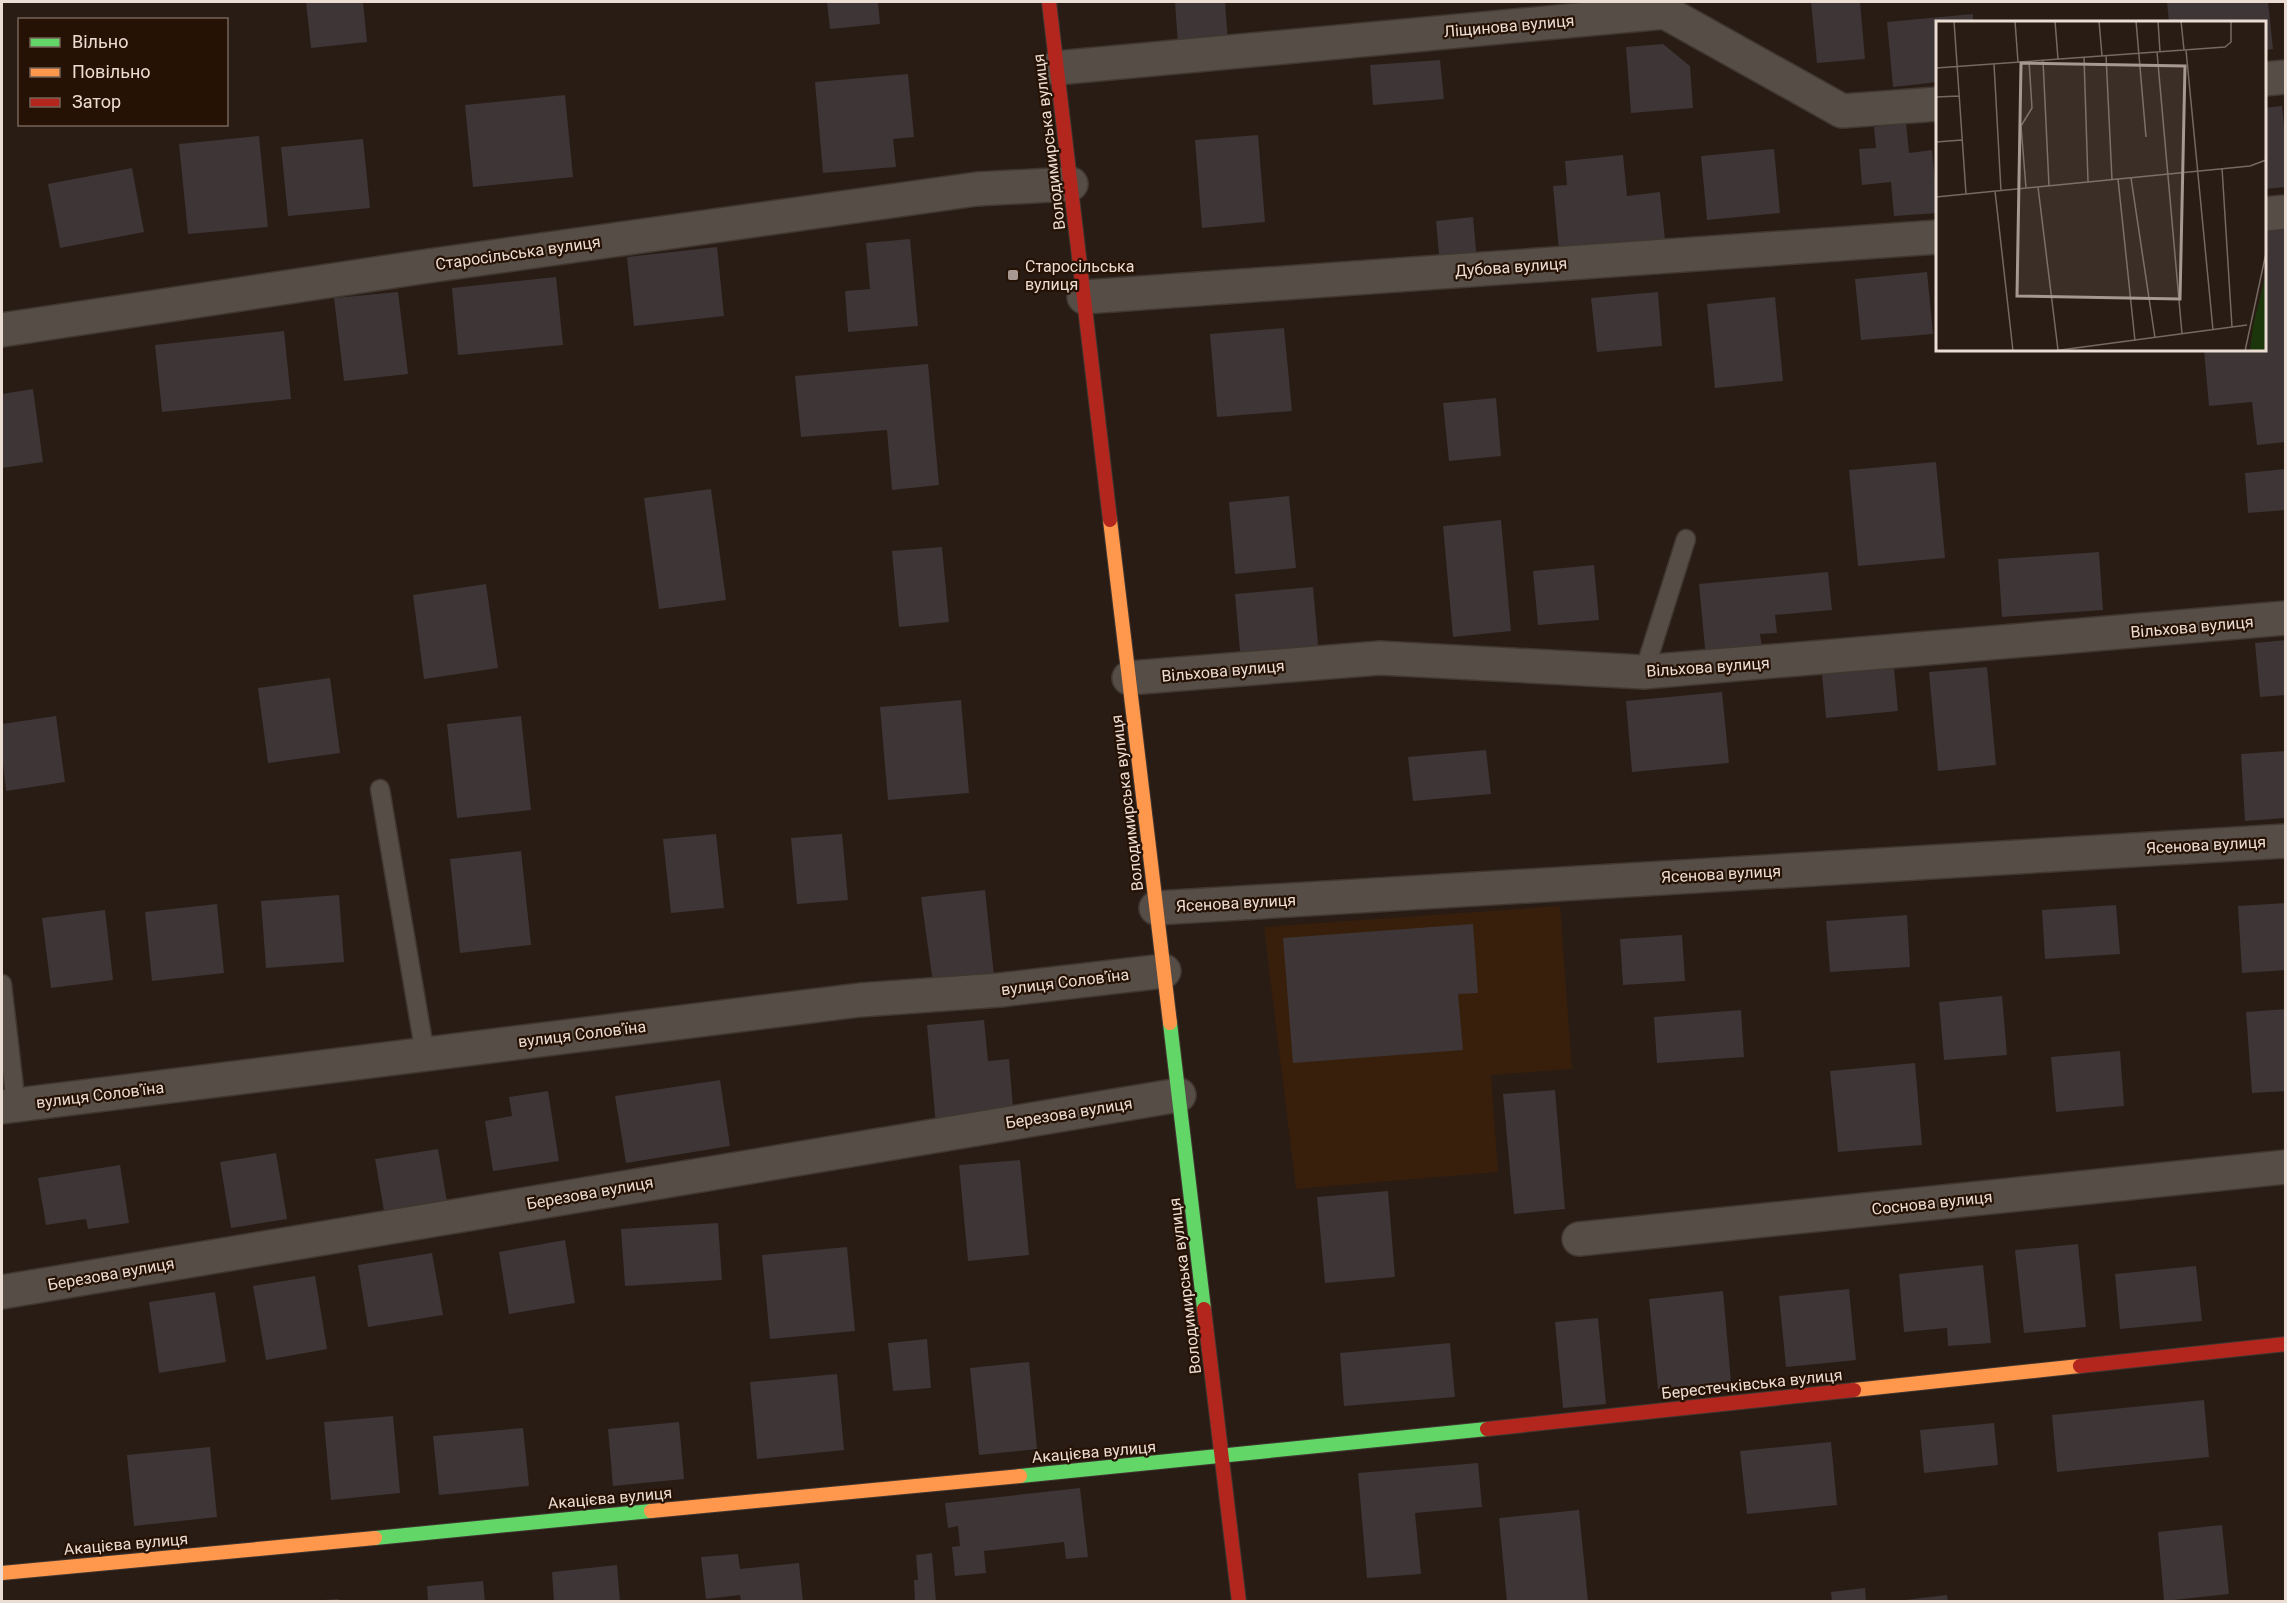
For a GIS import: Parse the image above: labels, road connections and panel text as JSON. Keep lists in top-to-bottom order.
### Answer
{
  "streets": {
    "street": [
      "Ліщинова вулиця",
      "Володимирська вулиця",
      "Старосільська вулиця",
      "Дубова вулиця",
      "Вільхова вулиця",
      "Ясенова вулиця",
      "вулиця Солов'їна",
      "Березова вулиця",
      "Соснова вулиця",
      "Берестечківська вулиця",
      "Акацієва вулиця"
    ]
  },
  "crossings": [
    ["Ліщинова вулиця", "Володимирська вулиця"],
    ["Володимирська вулиця", "Старосільська вулиця"],
    ["Володимирська вулиця", "Дубова вулиця"],
    ["Володимирська вулиця", "Вільхова вулиця"],
    ["Володимирська вулиця", "Ясенова вулиця"],
    ["Володимирська вулиця", "вулиця Солов'їна"],
    ["Володимирська вулиця", "Березова вулиця"],
    ["Володимирська вулиця", "Берестечківська вулиця"],
    ["Володимирська вулиця", "Акацієва вулиця"],
    ["Берестечківська вулиця", "Акацієва вулиця"]
  ],
  "places": {
    "transit": ["Старосільська вулиця"]
  },
  "legend": ["Вільно", "Повільно", "Затор"]
}
